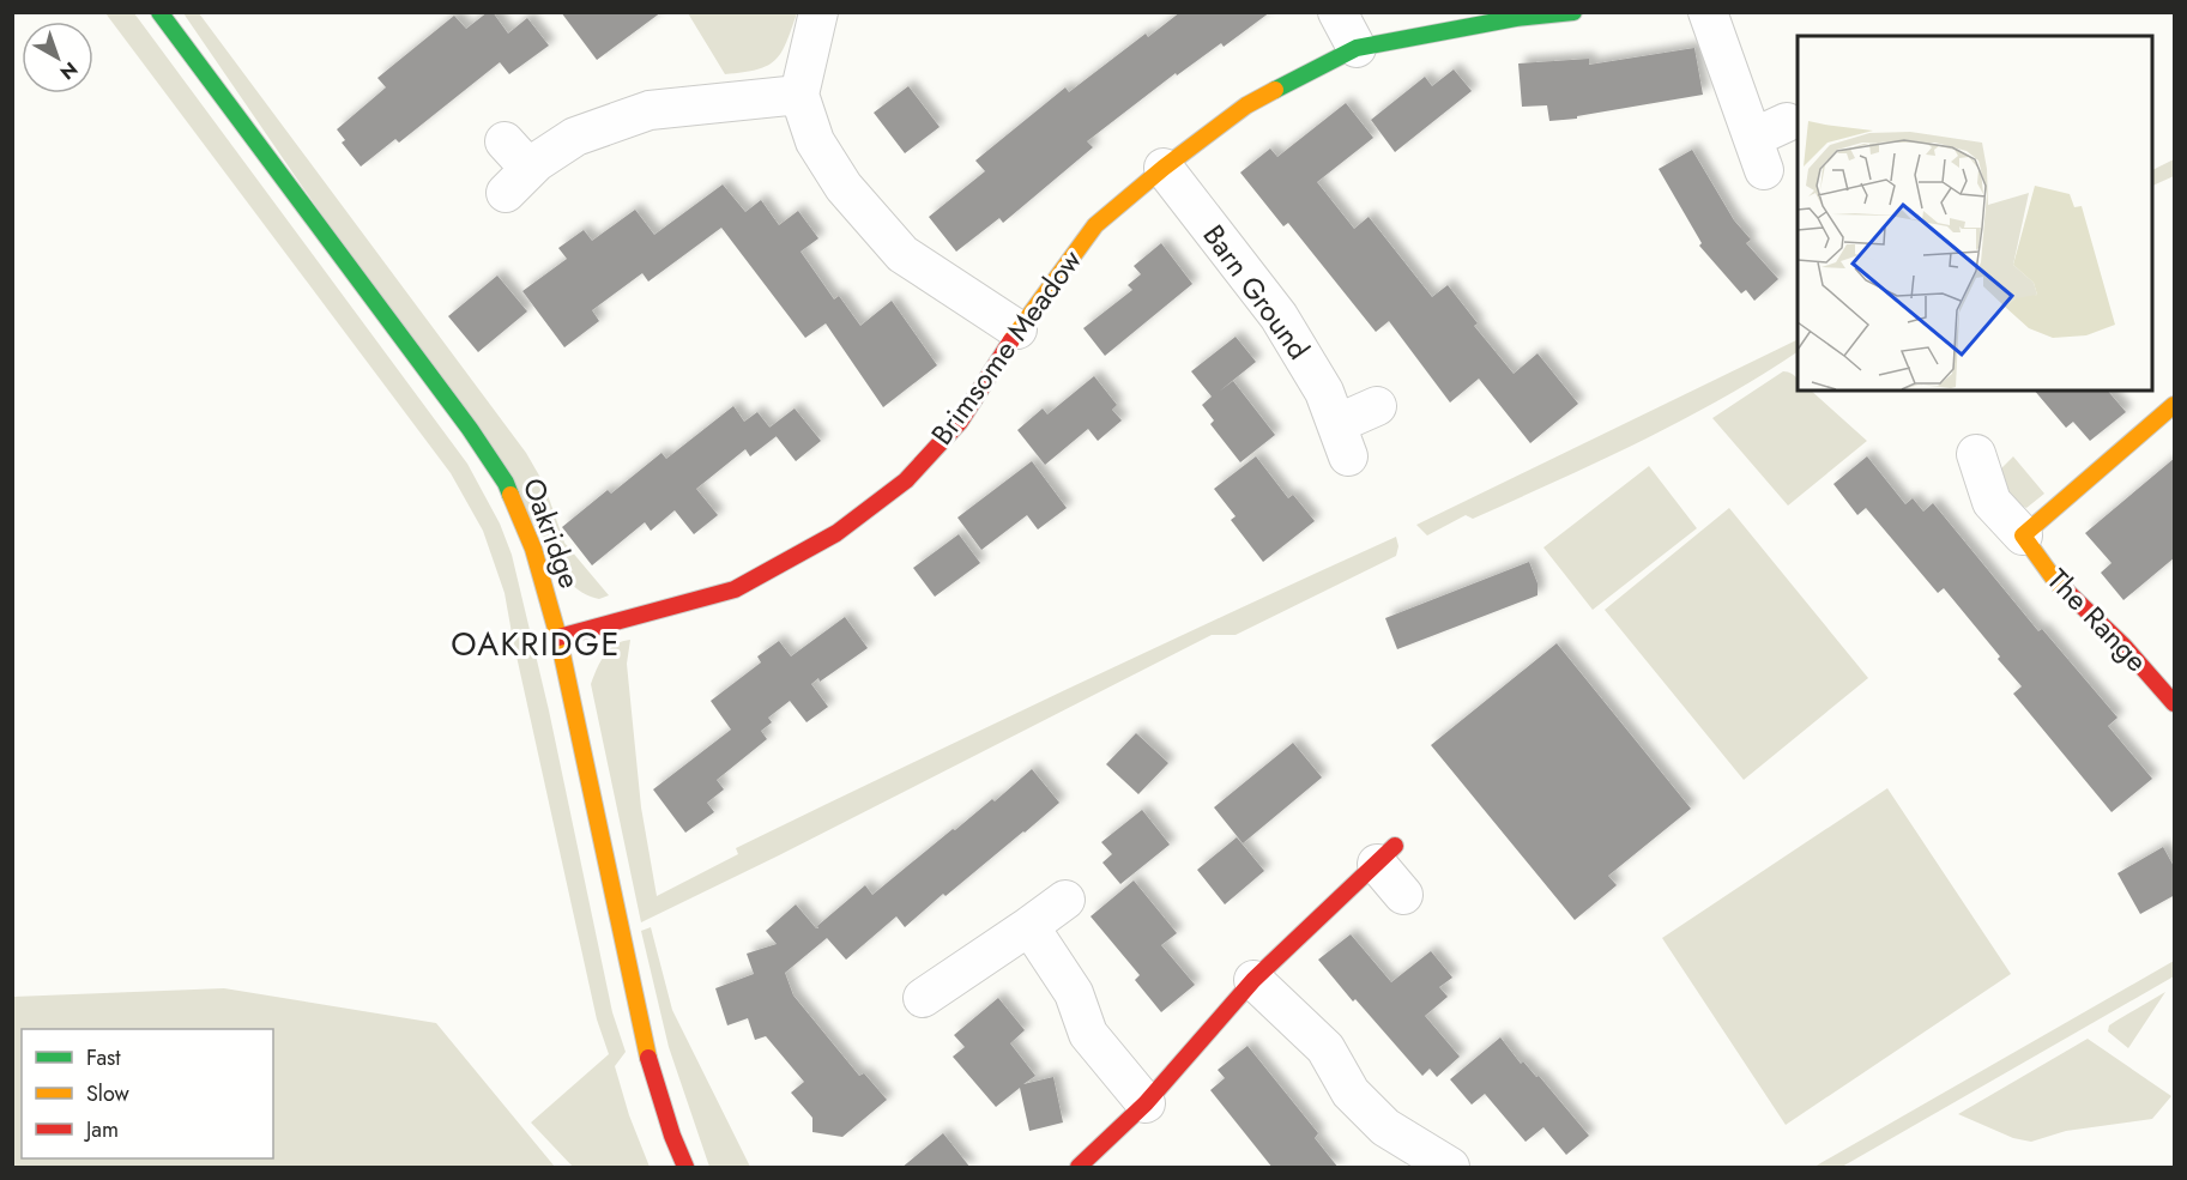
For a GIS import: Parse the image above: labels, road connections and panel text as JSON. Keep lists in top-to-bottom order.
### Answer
{
  "streets": {
    "street": [
      "Barn Ground",
      "Brimsome Meadow",
      "Oakridge",
      "The Range"
    ]
  },
  "crossings": [
    ["Barn Ground", "Brimsome Meadow"],
    ["Brimsome Meadow", "Oakridge"]
  ],
  "districts": ["OAKRIDGE"],
  "legend": ["Fast", "Slow", "Jam"],
  "north": "bottom right"
}
